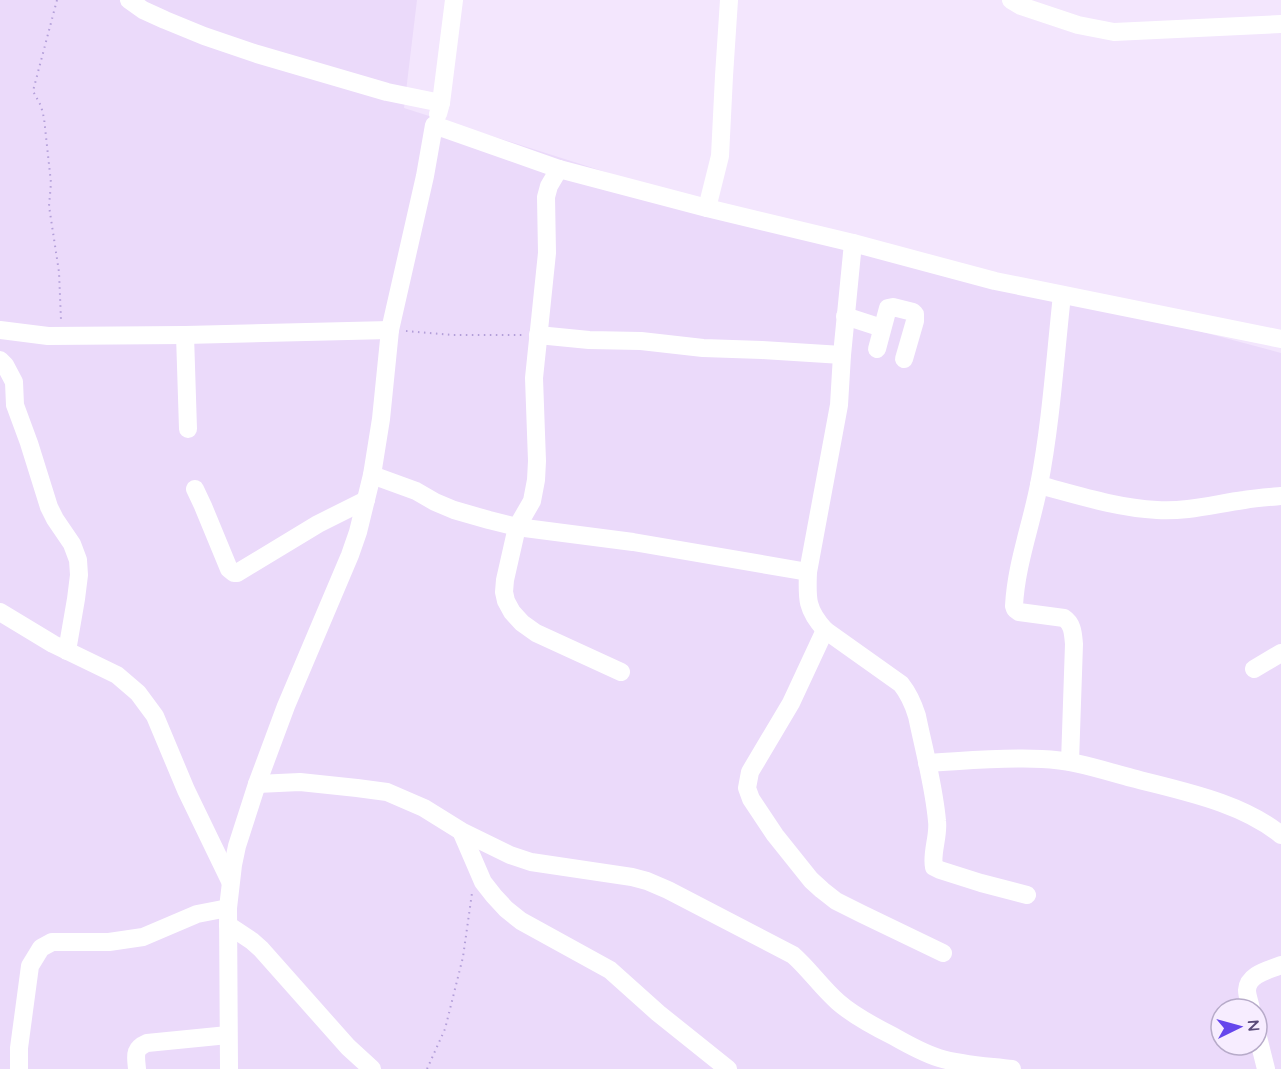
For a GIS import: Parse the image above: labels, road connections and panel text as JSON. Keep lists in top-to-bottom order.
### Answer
{
  "north": "right"
}
